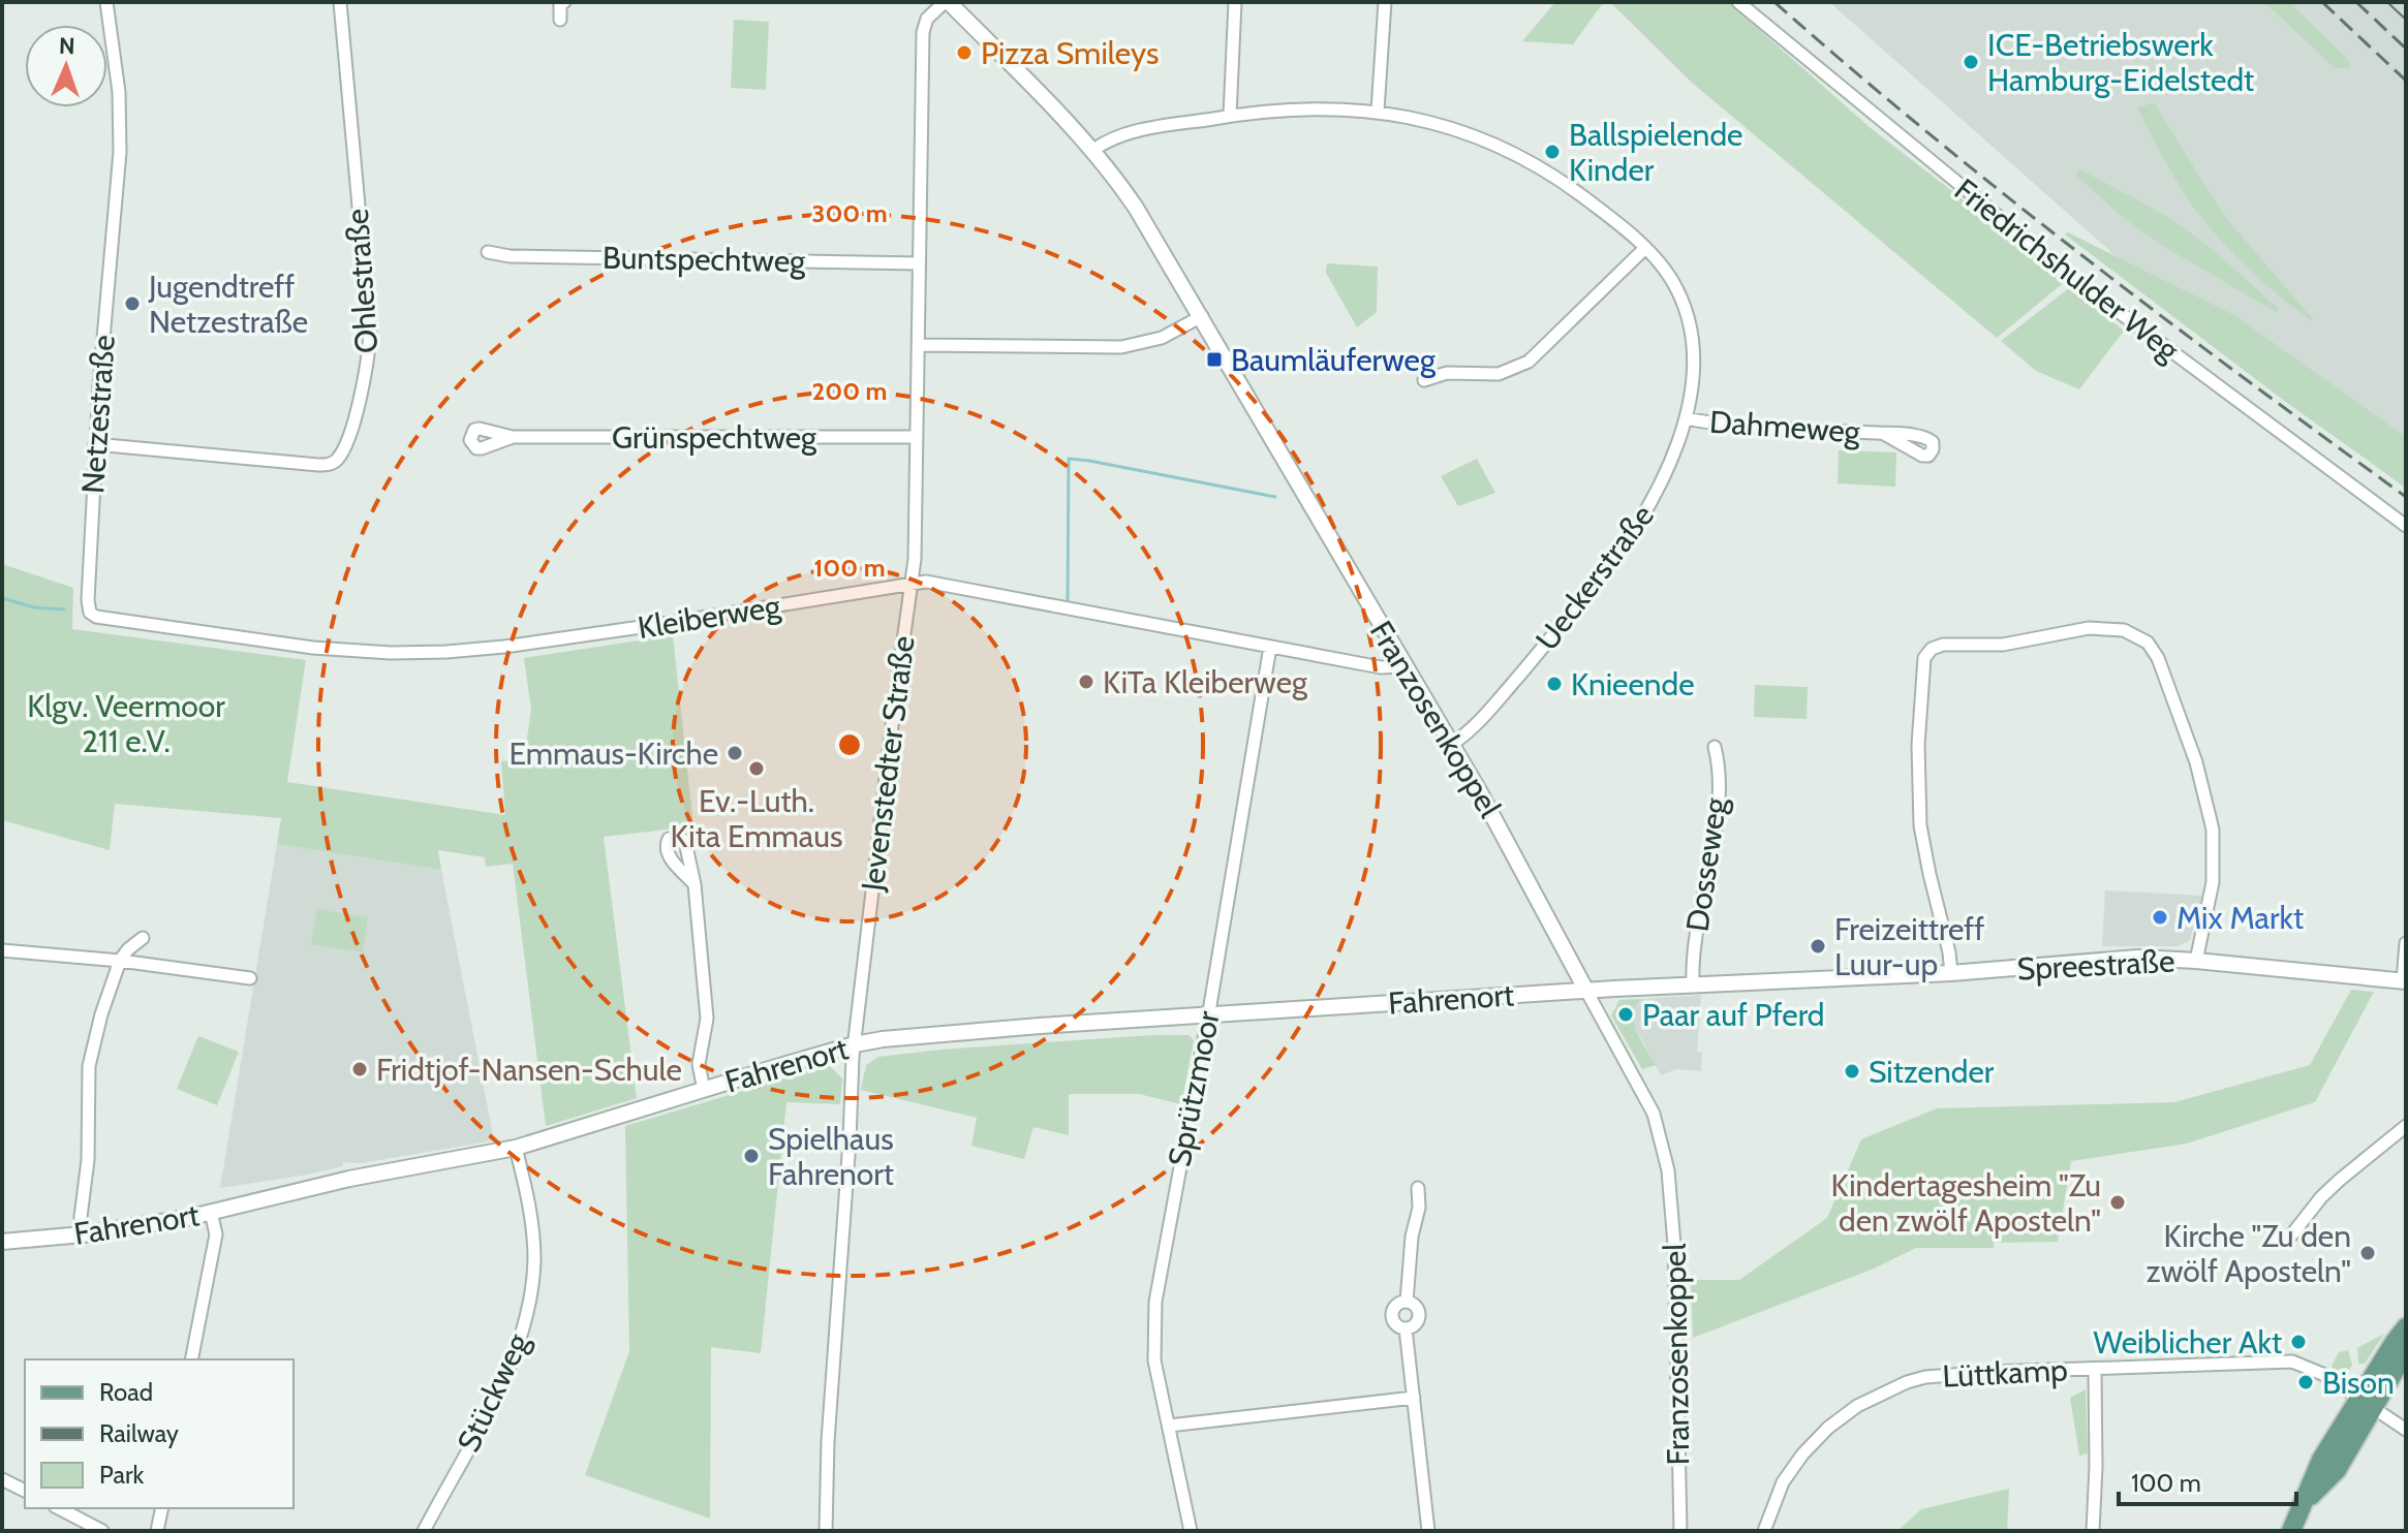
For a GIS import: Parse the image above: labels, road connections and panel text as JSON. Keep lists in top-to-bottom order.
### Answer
{
  "streets": {
    "street": [
      "Buntspechtweg",
      "Friedrichshulder Weg",
      "Ohlestraße",
      "Netzestraße",
      "Dahmeweg",
      "Grünspechtweg",
      "Ueckerstraße",
      "Kleiberweg",
      "Franzosenkoppel",
      "Jevenstedter Straße",
      "Dosseweg",
      "Spreestraße",
      "Fahrenort",
      "Sprützmoor",
      "Lüttkamp",
      "Stückweg"
    ]
  },
  "crossings": [
    ["Buntspechtweg", "Jevenstedter Straße"],
    ["Ohlestraße", "Netzestraße"],
    ["Netzestraße", "Kleiberweg"],
    ["Dahmeweg", "Ueckerstraße"],
    ["Grünspechtweg", "Jevenstedter Straße"],
    ["Ueckerstraße", "Franzosenkoppel"],
    ["Kleiberweg", "Franzosenkoppel"],
    ["Kleiberweg", "Jevenstedter Straße"],
    ["Kleiberweg", "Sprützmoor"],
    ["Franzosenkoppel", "Jevenstedter Straße"],
    ["Franzosenkoppel", "Spreestraße"],
    ["Franzosenkoppel", "Fahrenort"],
    ["Jevenstedter Straße", "Fahrenort"],
    ["Dosseweg", "Spreestraße"],
    ["Spreestraße", "Fahrenort"],
    ["Fahrenort", "Sprützmoor"],
    ["Fahrenort", "Stückweg"]
  ],
  "parks": ["Klgv. Veermoor 211 e.V."],
  "places": {
    "other": [
      "Pizza Smileys",
      "ICE-Betriebswerk Hamburg-Eidelstedt",
      "Ballspielende Kinder",
      "Jugendtreff Netzestraße",
      "KiTa Kleiberweg",
      "Knieende",
      "Emmaus-Kirche",
      "Ev.-Luth. Kita Emmaus",
      "Mix Markt",
      "Freizeittreff Luur-up",
      "Paar auf Pferd",
      "Fridtjof-Nansen-Schule",
      "Sitzender",
      "Spielhaus Fahrenort",
      "Kindertagesheim \"Zu den zwölf Aposteln\"",
      "Kirche \"Zu den zwölf Aposteln\"",
      "Weiblicher Akt",
      "Bison"
    ],
    "transit": ["Baumläuferweg"]
  },
  "legend": ["Road", "Railway", "Park"],
  "scale_bar": "100 m",
  "north": "top",
  "rings": ["300 m", "200 m", "100 m"]
}
